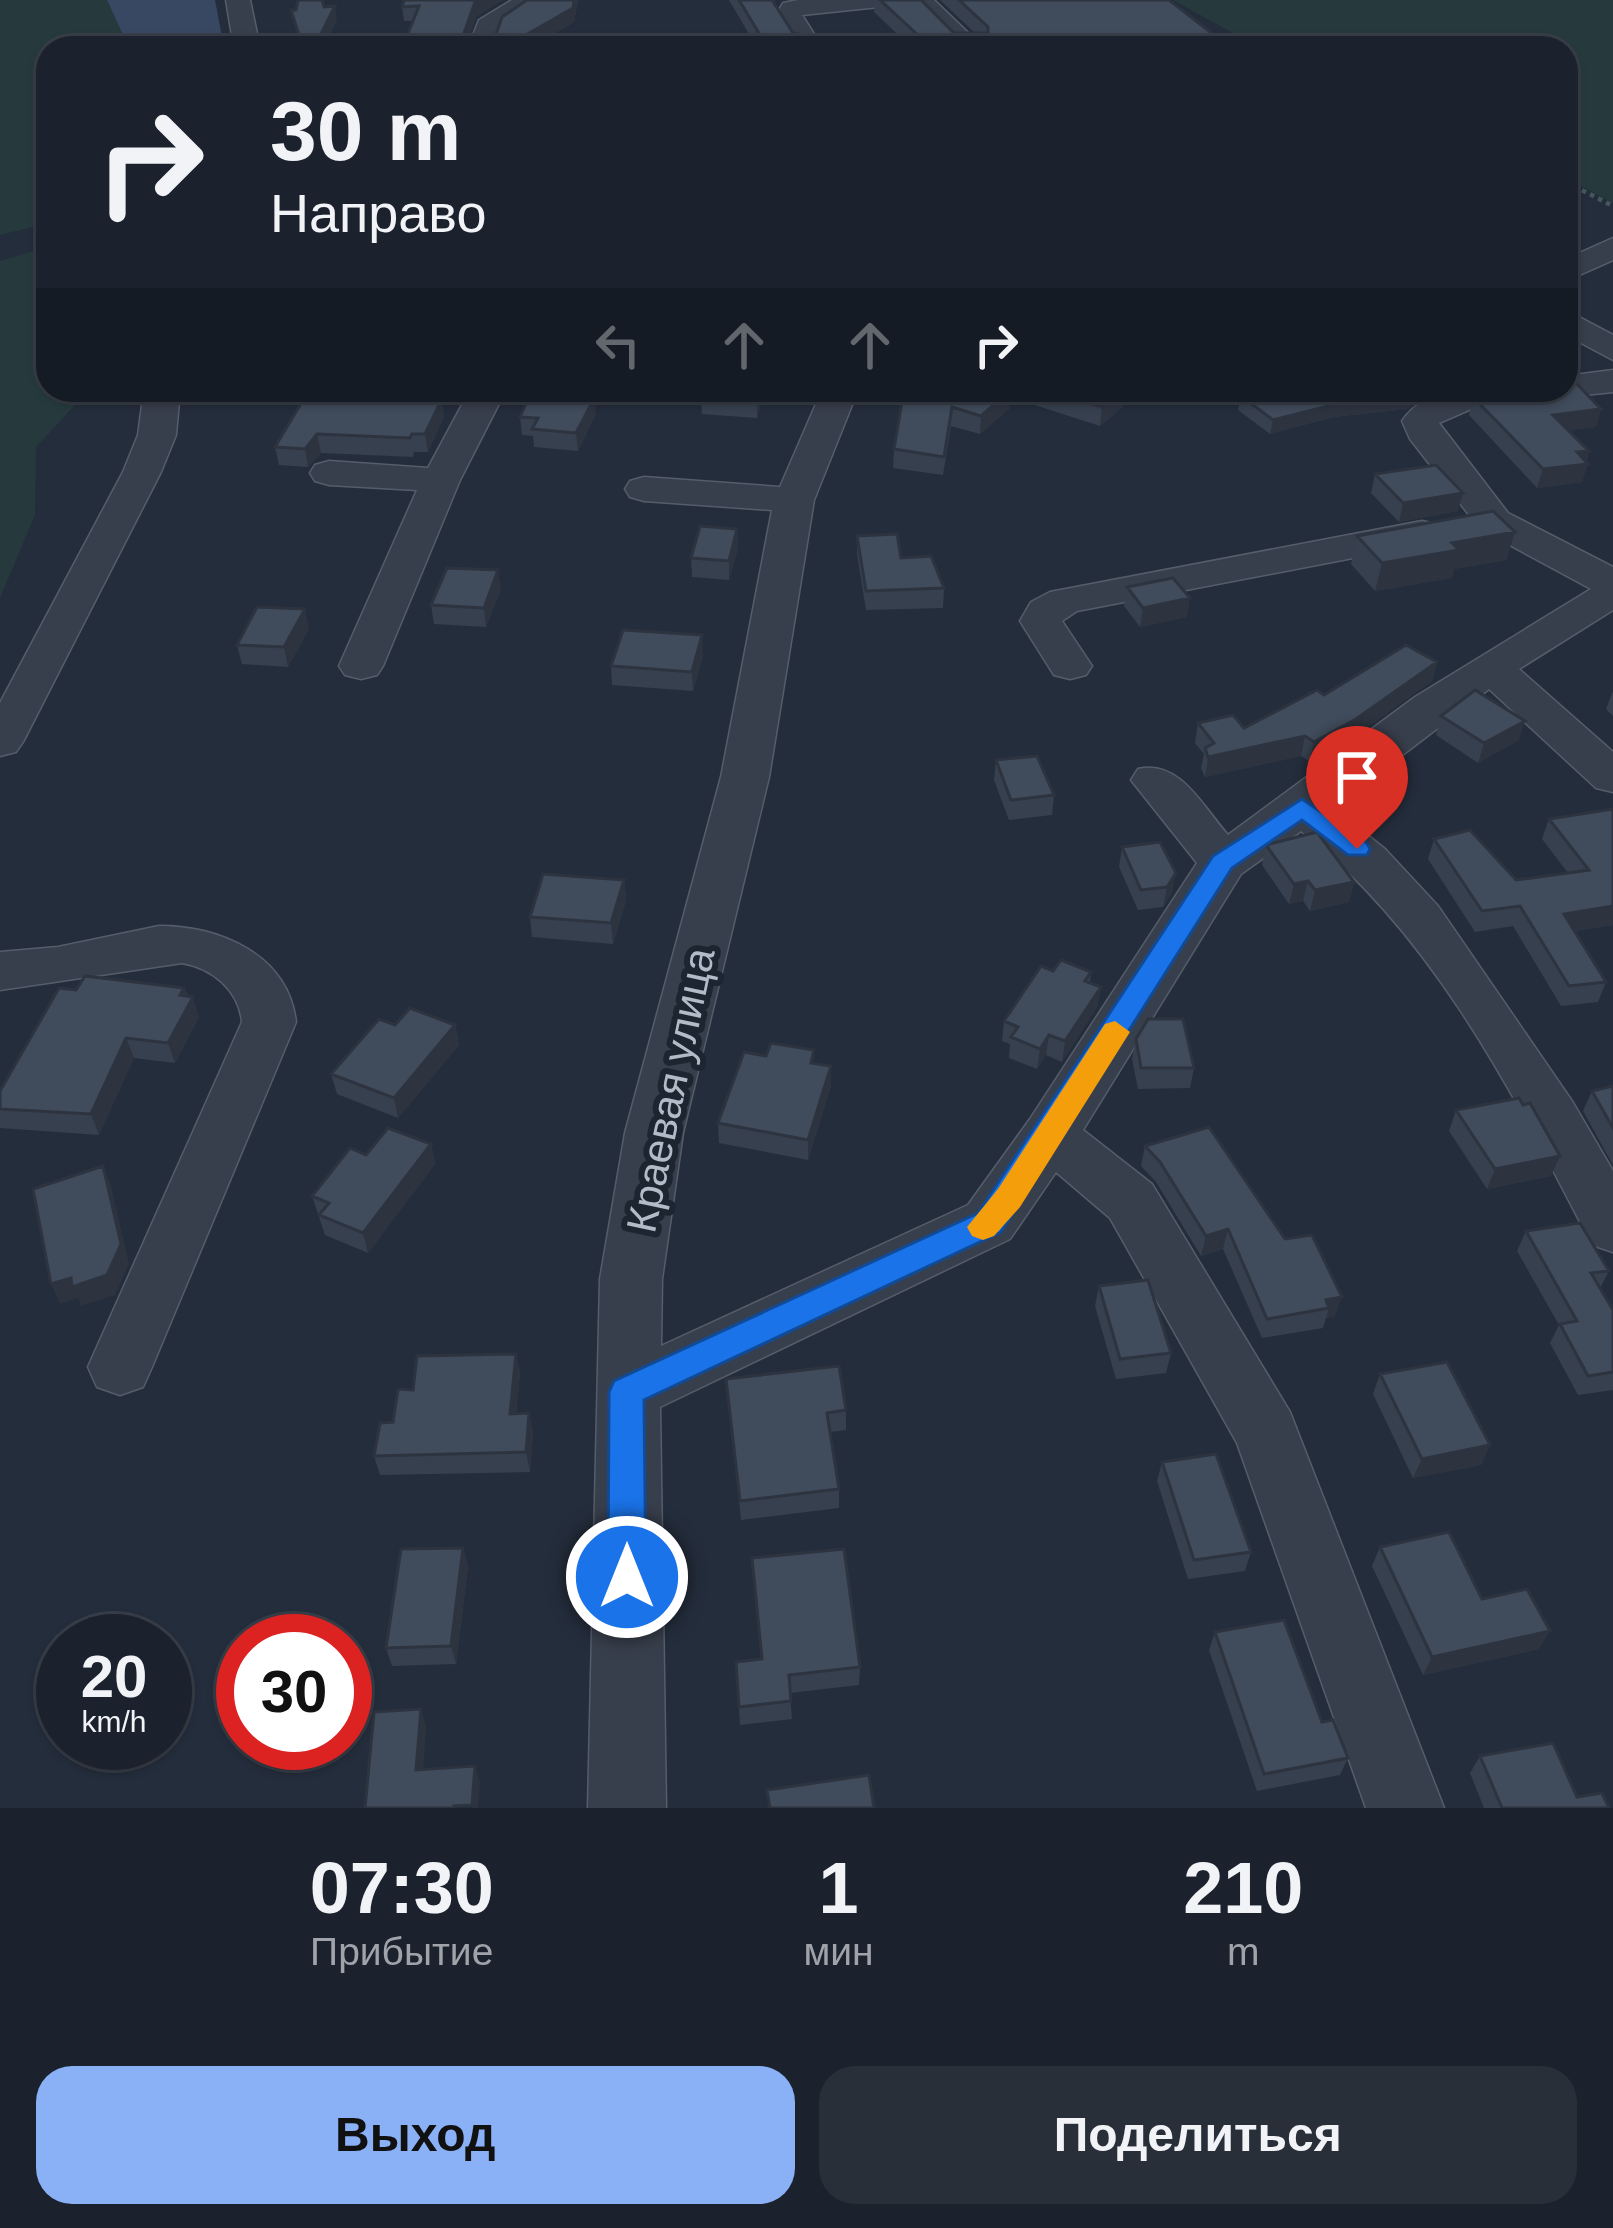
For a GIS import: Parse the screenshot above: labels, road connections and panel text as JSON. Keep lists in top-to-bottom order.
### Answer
{
  "streets": {
    "street": ["Краевая улица"]
  },
  "page": {
    "turn": ["30 m", "Направо"],
    "speed": "20 km/h",
    "limit": "30",
    "eta": [
      "07:30",
      "Прибытие",
      "1",
      "мин",
      "210",
      "m"
    ],
    "buttons": ["Выход", "Поделиться"]
  }
}
